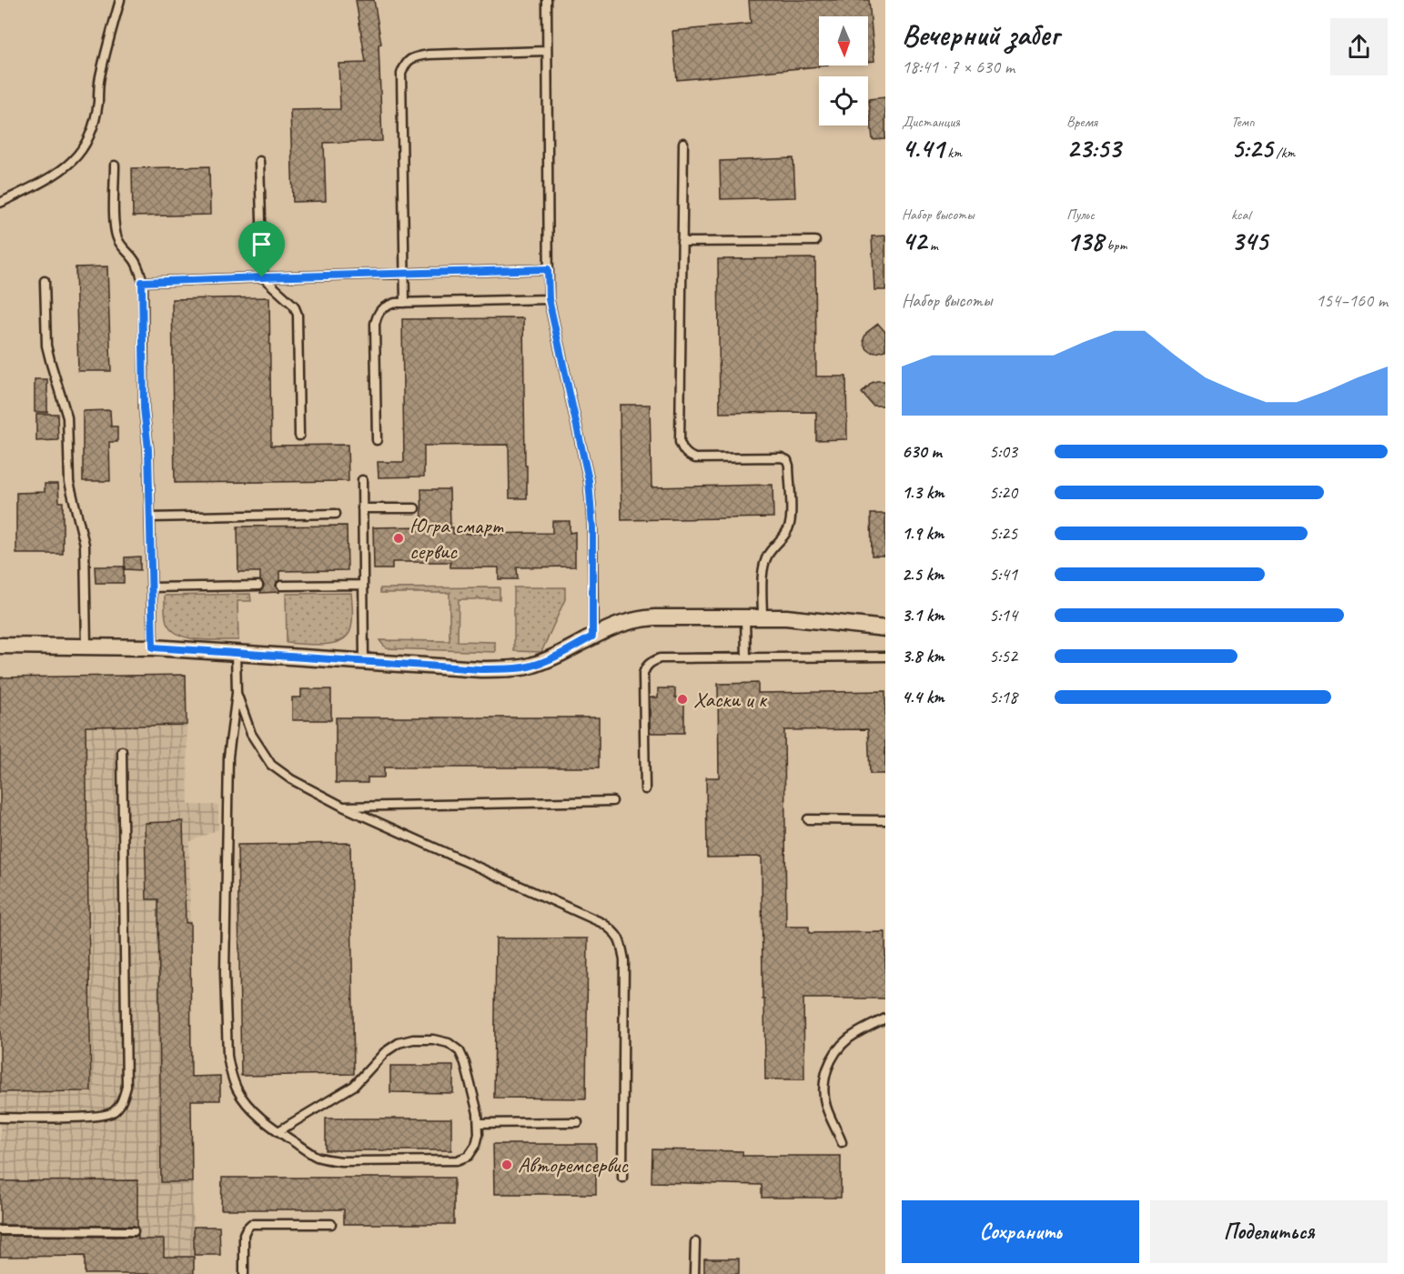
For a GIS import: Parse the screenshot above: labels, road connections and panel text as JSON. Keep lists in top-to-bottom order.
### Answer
{
  "places": ["Югра смарт сервис", "Хаски и к", "Авторемсервис"],
  "north": "bottom",
  "page": {
    "heading": ["Вечерний забег", "18:41 · 7 × 630 m"],
    "stats": [
      ["Дистанция", "4.41 km"],
      ["Время", "23:53"],
      ["Темп", "5:25 /km"],
      ["Набор высоты", "42 m"],
      ["Пульс", "138 bpm"],
      ["kcal", "345"]
    ],
    "chart": ["Набор высоты", "154–160 m"],
    "list": [
      {
        "name": "630 m",
        "note": "5:03"
      },
      {
        "name": "1.3 km",
        "note": "5:20"
      },
      {
        "name": "1.9 km",
        "note": "5:25"
      },
      {
        "name": "2.5 km",
        "note": "5:41"
      },
      {
        "name": "3.1 km",
        "note": "5:14"
      },
      {
        "name": "3.8 km",
        "note": "5:52"
      },
      {
        "name": "4.4 km",
        "note": "5:18"
      }
    ],
    "buttons": ["Сохранить", "Поделиться"]
  }
}
